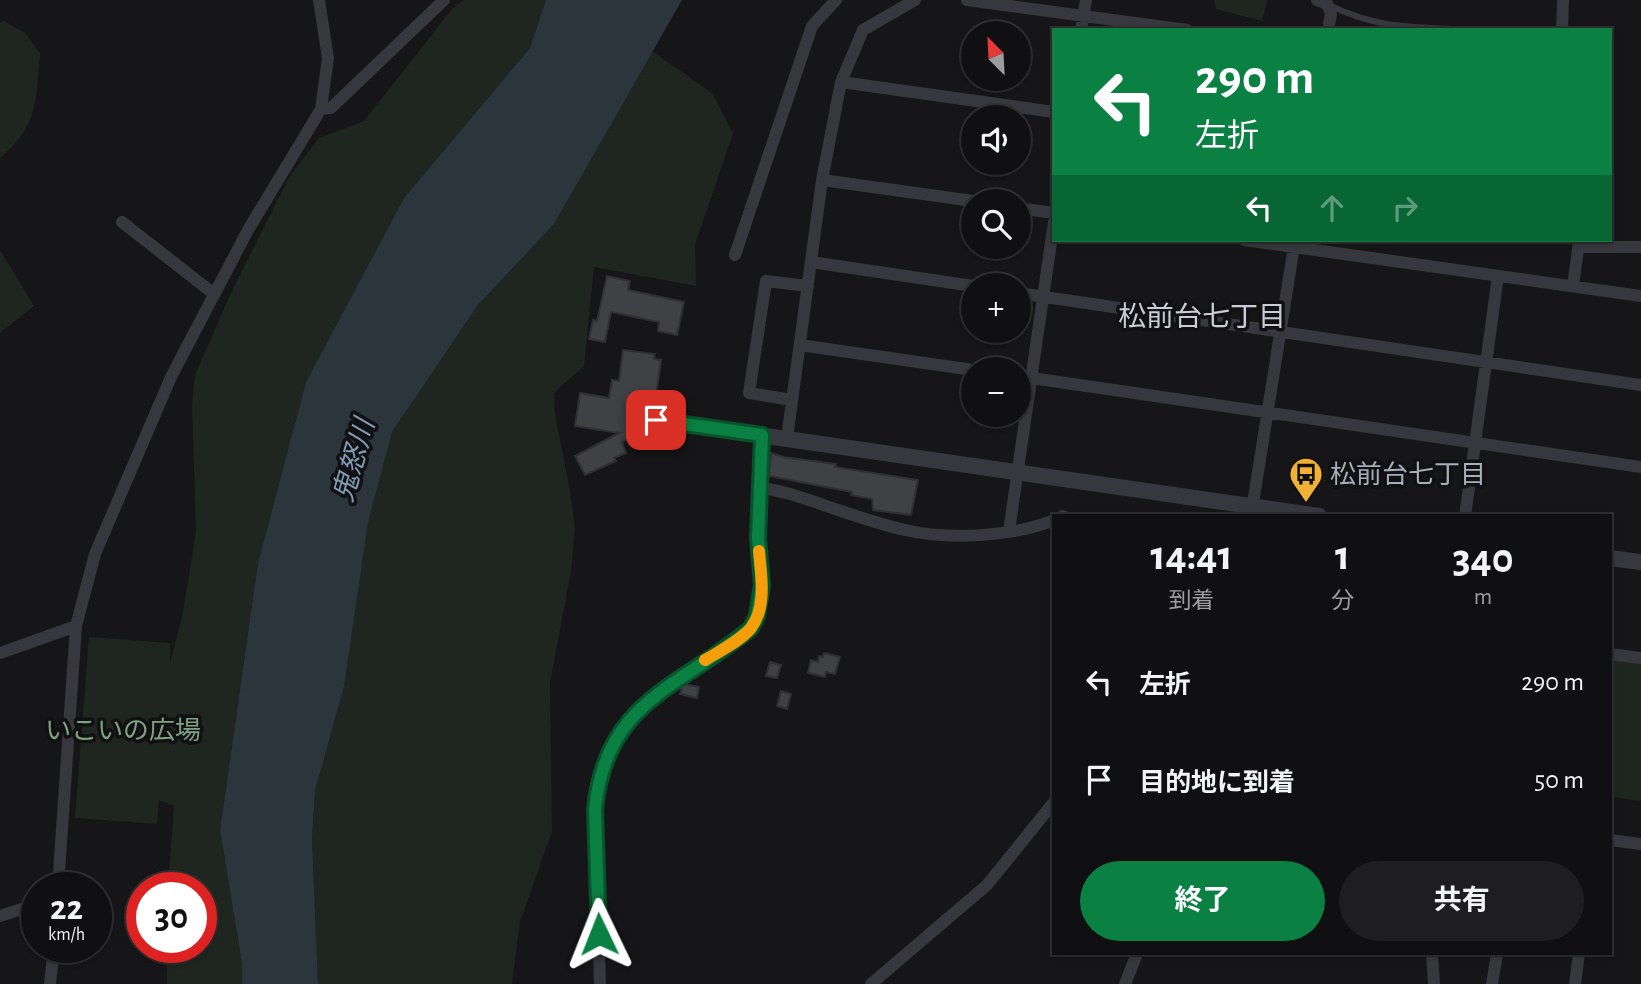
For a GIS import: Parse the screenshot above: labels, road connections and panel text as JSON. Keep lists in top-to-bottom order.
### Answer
{
  "districts": ["松前台七丁目"],
  "water": ["鬼怒川"],
  "parks": ["いこいの広場"],
  "places": {
    "bus stop": ["松前台七丁目"]
  },
  "north": "top left",
  "page": {
    "map_buttons": ["+", "−"],
    "turn": ["290 m", "左折"],
    "eta": [
      "14:41",
      "到着",
      "1",
      "分",
      "340",
      "m"
    ],
    "list": [
      {
        "name": "左折",
        "value": "290 m"
      },
      {
        "name": "目的地に到着",
        "value": "50 m"
      }
    ],
    "buttons": ["終了", "共有"],
    "speed": "22 km/h",
    "limit": "30"
  }
}
